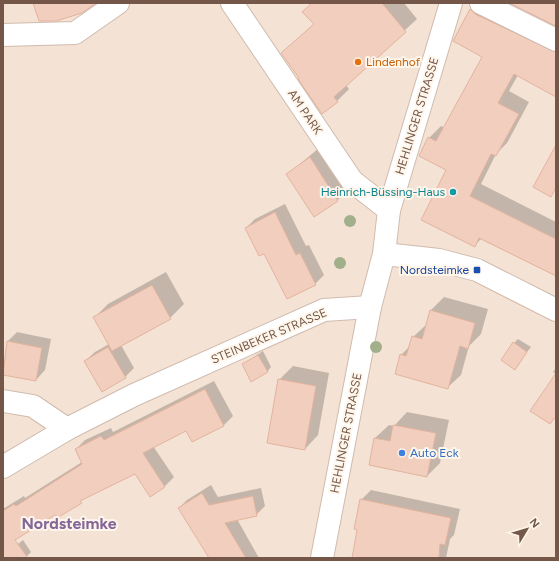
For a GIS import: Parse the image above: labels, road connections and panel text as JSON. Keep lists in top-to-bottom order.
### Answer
{
  "streets": {
    "street": ["AM PARK", "HEHLINGER STRASSE", "STEINBEKER STRASSE"]
  },
  "crossings": [
    ["AM PARK", "HEHLINGER STRASSE"],
    ["HEHLINGER STRASSE", "STEINBEKER STRASSE"]
  ],
  "districts": ["Nordsteimke"],
  "places": {
    "other": ["Lindenhof", "Heinrich-Büssing-Haus", "Auto Eck"],
    "transit": ["Nordsteimke"]
  },
  "north": "top right"
}
